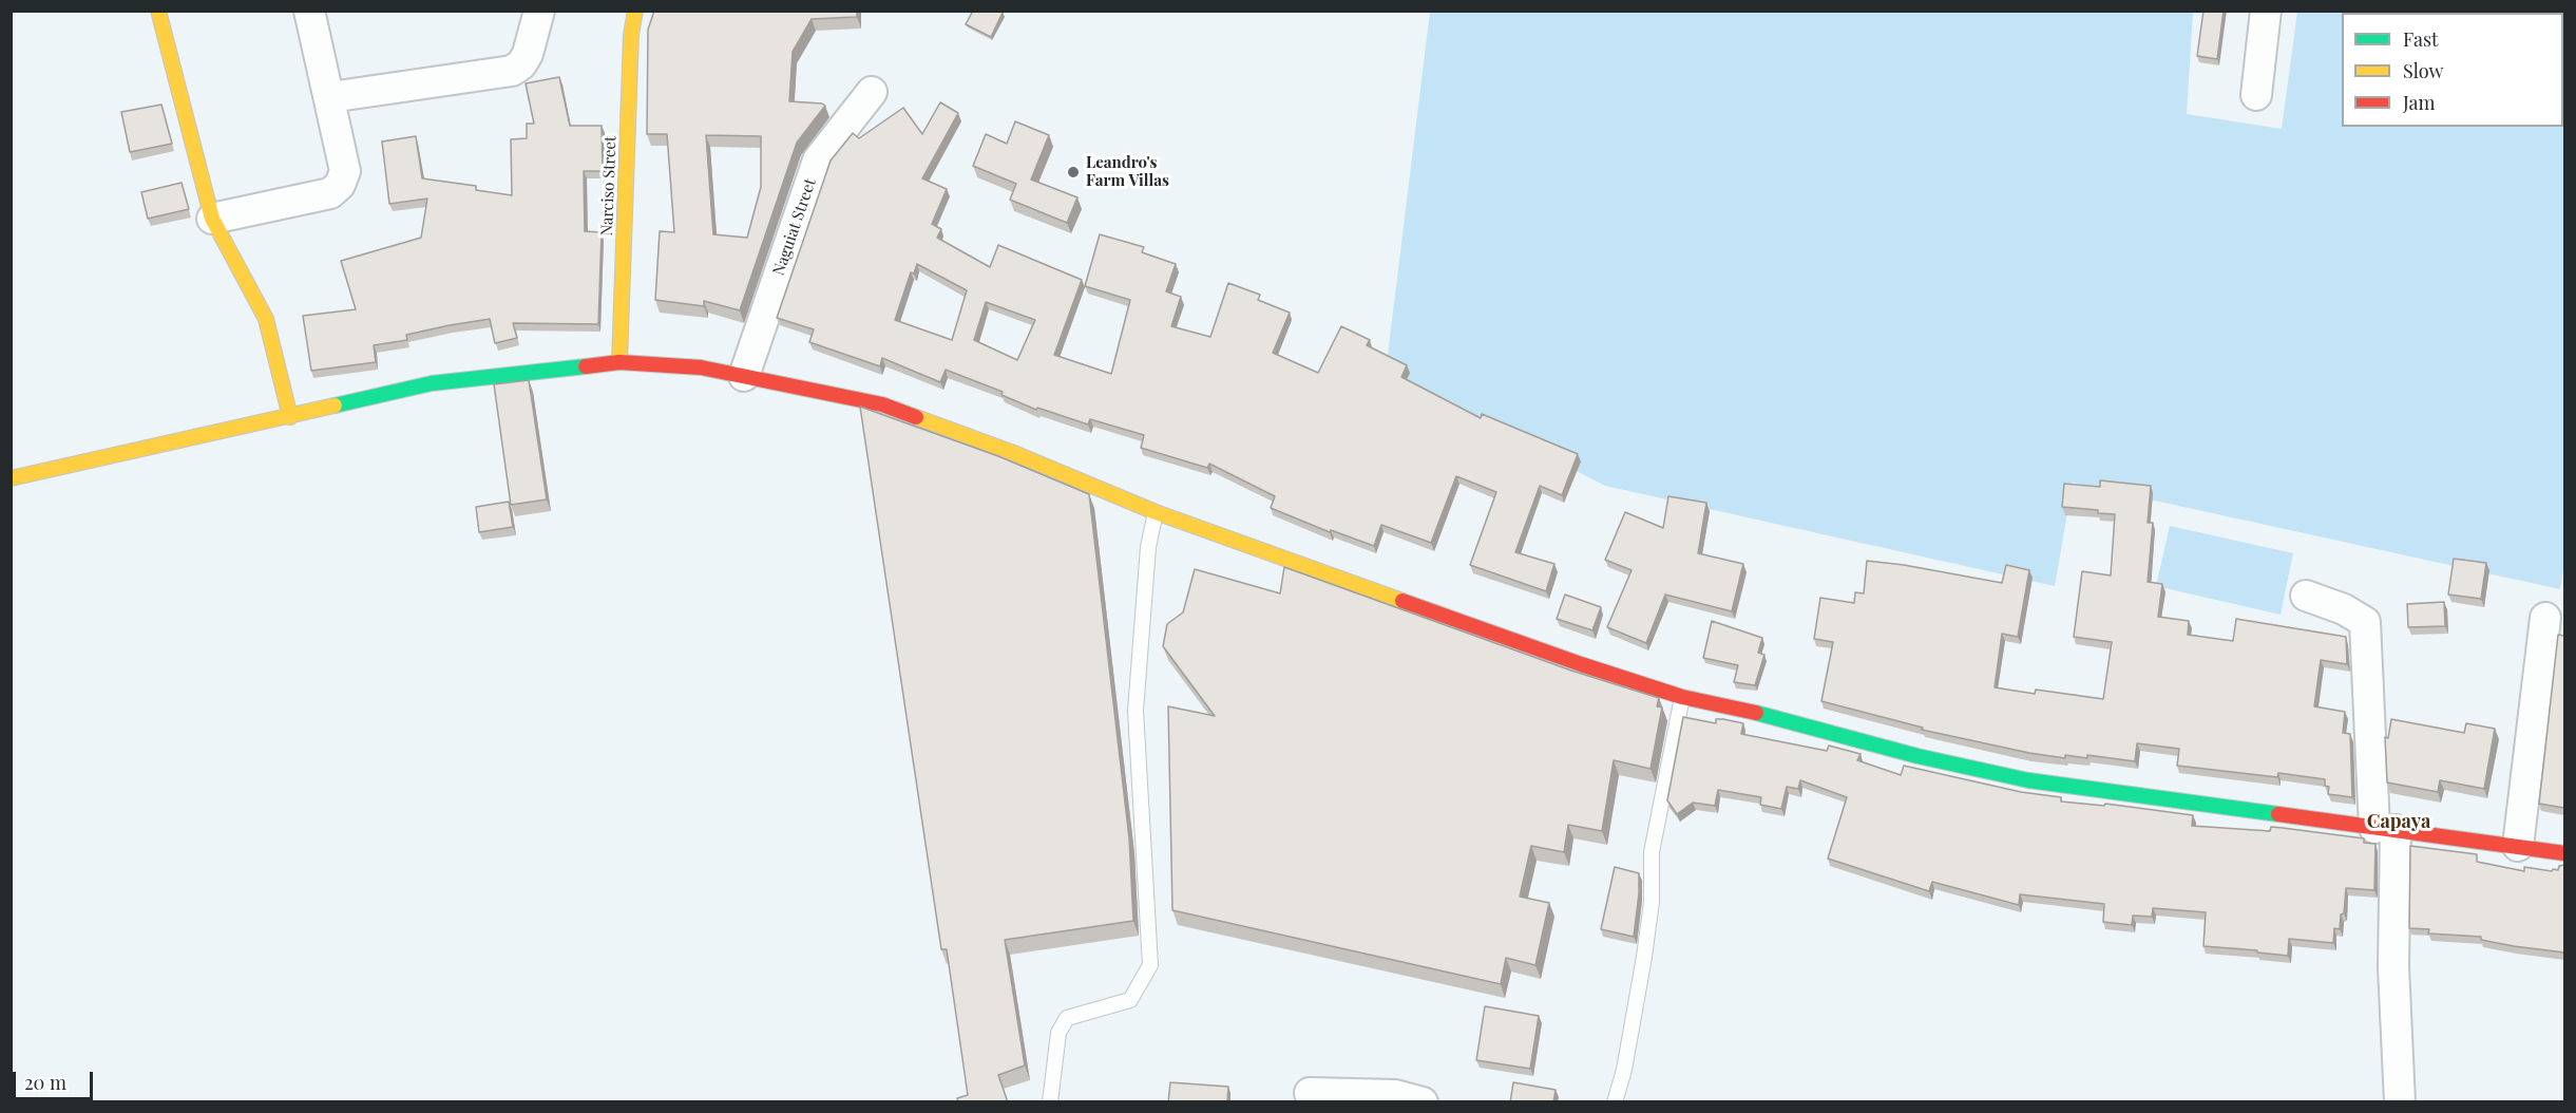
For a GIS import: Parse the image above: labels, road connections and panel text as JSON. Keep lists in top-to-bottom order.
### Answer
{
  "streets": {
    "street": ["Narciso Street", "Naguiat Street"]
  },
  "districts": ["Capaya"],
  "places": ["Leandro's Farm Villas"],
  "legend": ["Fast", "Slow", "Jam"],
  "scale_bar": "20 m"
}
